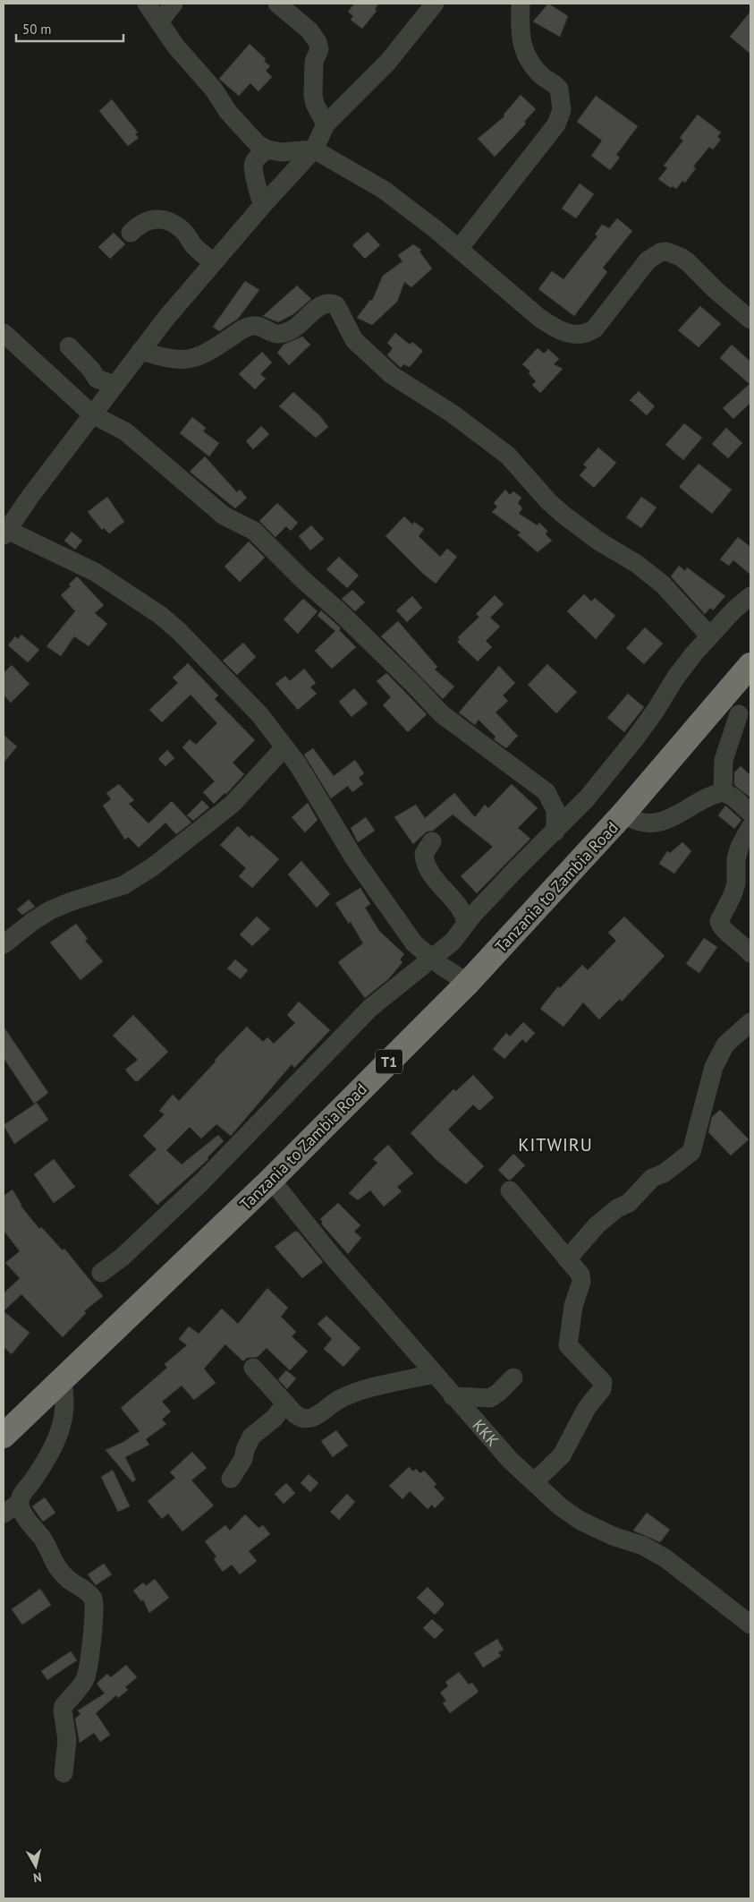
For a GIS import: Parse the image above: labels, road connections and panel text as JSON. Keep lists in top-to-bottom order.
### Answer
{
  "streets": {
    "highway": ["Tanzania to Zambia Road", "T1"],
    "street": ["KKK"]
  },
  "crossings": [
    ["Tanzania to Zambia Road", "KKK"]
  ],
  "districts": ["KITWIRU"],
  "scale_bar": "50 m",
  "north": "bottom"
}
